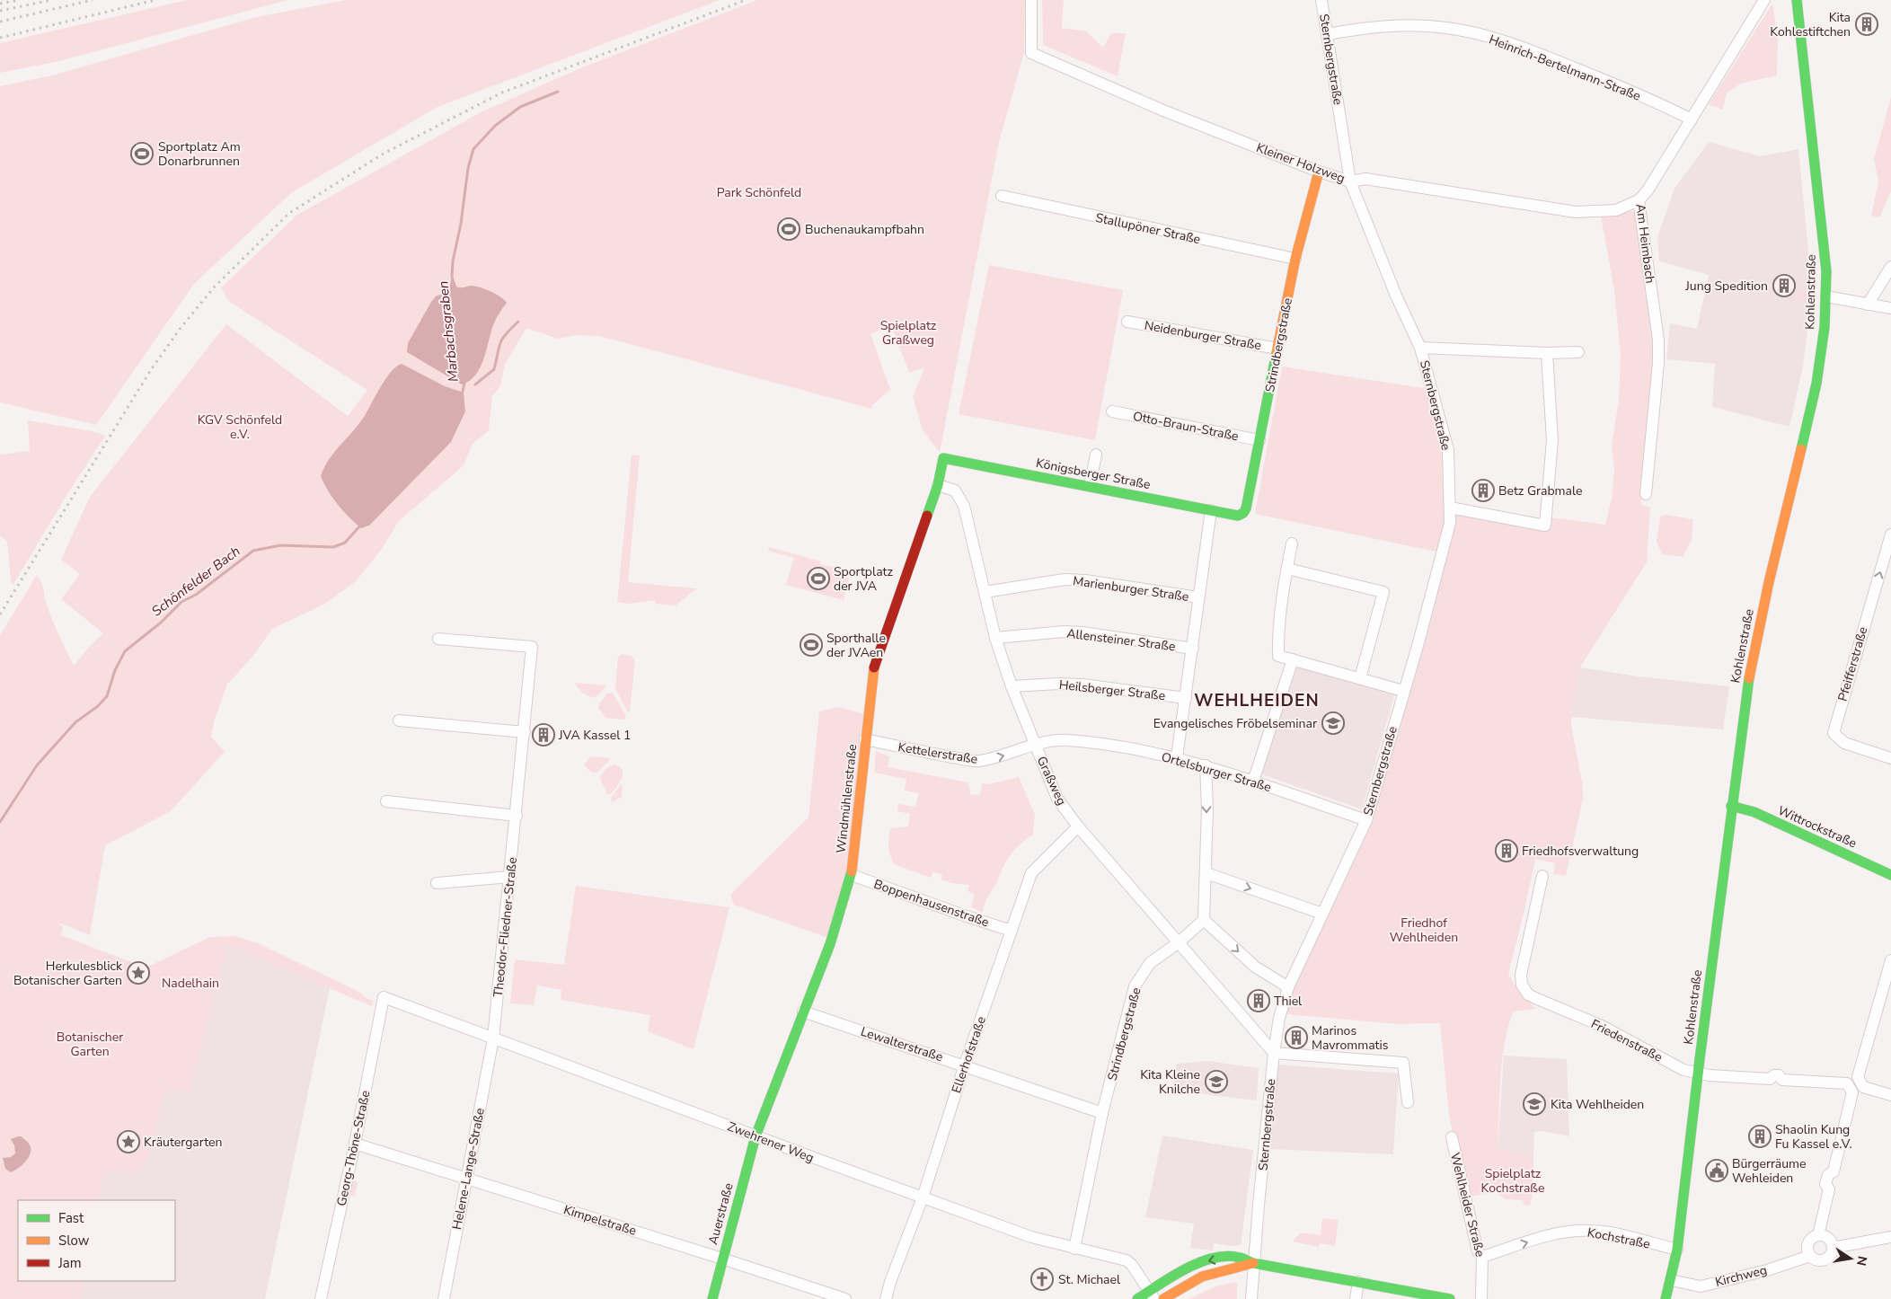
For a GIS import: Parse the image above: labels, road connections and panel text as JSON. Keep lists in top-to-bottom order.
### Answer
{
  "streets": {
    "main road": [
      "Kohlenstraße",
      "Strindbergstraße",
      "Königsberger Straße",
      "Windmühlenstraße",
      "Wittrockstraße",
      "Auerstraße"
    ],
    "street": [
      "Sternbergstraße",
      "Heinrich-Bertelmann-Straße",
      "Kleiner Holzweg",
      "Stallupöner Straße",
      "Am Heimbach",
      "Neidenburger Straße",
      "Otto-Braun-Straße",
      "Marienburger Straße",
      "Allensteiner Straße",
      "Pfeifferstraße",
      "Heilsberger Straße",
      "Kettelerstraße",
      "Ortelsburger Straße",
      "Graßweg",
      "Boppenhausenstraße",
      "Theodor-Fliedner-Straße",
      "Friedenstraße",
      "Lewalterstraße",
      "Ellerhofstraße",
      "Zwehrener Weg",
      "Georg-Thöne-Straße",
      "Helene-Lange-Straße",
      "Wehlheider Straße",
      "Kimpelstraße",
      "Kochstraße",
      "Kirchweg"
    ]
  },
  "crossings": [
    ["Sternbergstraße", "Heinrich-Bertelmann-Straße"],
    ["Sternbergstraße", "Kleiner Holzweg"],
    ["Sternbergstraße", "Ortelsburger Straße"],
    ["Sternbergstraße", "Graßweg"],
    ["Heinrich-Bertelmann-Straße", "Am Heimbach"],
    ["Kleiner Holzweg", "Am Heimbach"],
    ["Kleiner Holzweg", "Strindbergstraße"],
    ["Stallupöner Straße", "Strindbergstraße"],
    ["Kohlenstraße", "Wittrockstraße"],
    ["Kohlenstraße", "Friedenstraße"],
    ["Kohlenstraße", "Kochstraße"],
    ["Kohlenstraße", "Kirchweg"],
    ["Neidenburger Straße", "Strindbergstraße"],
    ["Strindbergstraße", "Otto-Braun-Straße"],
    ["Strindbergstraße", "Königsberger Straße"],
    ["Strindbergstraße", "Graßweg"],
    ["Strindbergstraße", "Lewalterstraße"],
    ["Strindbergstraße", "Zwehrener Weg"],
    ["Königsberger Straße", "Windmühlenstraße"],
    ["Marienburger Straße", "Graßweg"],
    ["Allensteiner Straße", "Graßweg"],
    ["Heilsberger Straße", "Graßweg"],
    ["Kettelerstraße", "Ortelsburger Straße"],
    ["Kettelerstraße", "Graßweg"],
    ["Kettelerstraße", "Windmühlenstraße"],
    ["Ortelsburger Straße", "Graßweg"],
    ["Graßweg", "Windmühlenstraße"],
    ["Graßweg", "Ellerhofstraße"],
    ["Windmühlenstraße", "Boppenhausenstraße"],
    ["Windmühlenstraße", "Lewalterstraße"],
    ["Windmühlenstraße", "Zwehrener Weg"],
    ["Windmühlenstraße", "Auerstraße"],
    ["Boppenhausenstraße", "Ellerhofstraße"],
    ["Theodor-Fliedner-Straße", "Zwehrener Weg"],
    ["Theodor-Fliedner-Straße", "Helene-Lange-Straße"],
    ["Friedenstraße", "Kirchweg"],
    ["Lewalterstraße", "Ellerhofstraße"],
    ["Ellerhofstraße", "Zwehrener Weg"],
    ["Zwehrener Weg", "Georg-Thöne-Straße"],
    ["Zwehrener Weg", "Helene-Lange-Straße"],
    ["Zwehrener Weg", "Auerstraße"],
    ["Georg-Thöne-Straße", "Kimpelstraße"],
    ["Helene-Lange-Straße", "Kimpelstraße"],
    ["Wehlheider Straße", "Kochstraße"],
    ["Auerstraße", "Kimpelstraße"]
  ],
  "one_way": ["Pfeifferstraße", "Kettelerstraße", "Kochstraße"],
  "districts": ["WEHLHEIDEN"],
  "water": ["Marbachsgraben", "Schönfelder Bach"],
  "parks": [
    "Park Schönfeld",
    "Spielplatz Graßweg",
    "KGV Schönfeld e.V.",
    "Friedhof Wehlheiden",
    "Nadelhain",
    "Botanischer Garten",
    "Spielplatz Kochstraße"
  ],
  "places": {
    "building": [
      "Kita Kohlestiftchen",
      "Jung Spedition",
      "Betz Grabmale",
      "JVA Kassel 1",
      "Friedhofsverwaltung",
      "Thiel",
      "Marinos Mavrommatis",
      "Shaolin Kung Fu Kassel e.V."
    ],
    "sports": [
      "Sportplatz Am Donarbrunnen",
      "Buchenaukampfbahn",
      "Sportplatz der JVA",
      "Sporthalle der JVAen"
    ],
    "school or university": ["Evangelisches Fröbelseminar", "Kita Kleine Knilche", "Kita Wehlheiden"],
    "place": ["Herkulesblick Botanischer Garten", "Kräutergarten"],
    "public building": ["Bürgerräume Wehleiden"],
    "church": ["St. Michael"]
  },
  "legend": ["Fast", "Slow", "Jam"],
  "north": "right"
}
